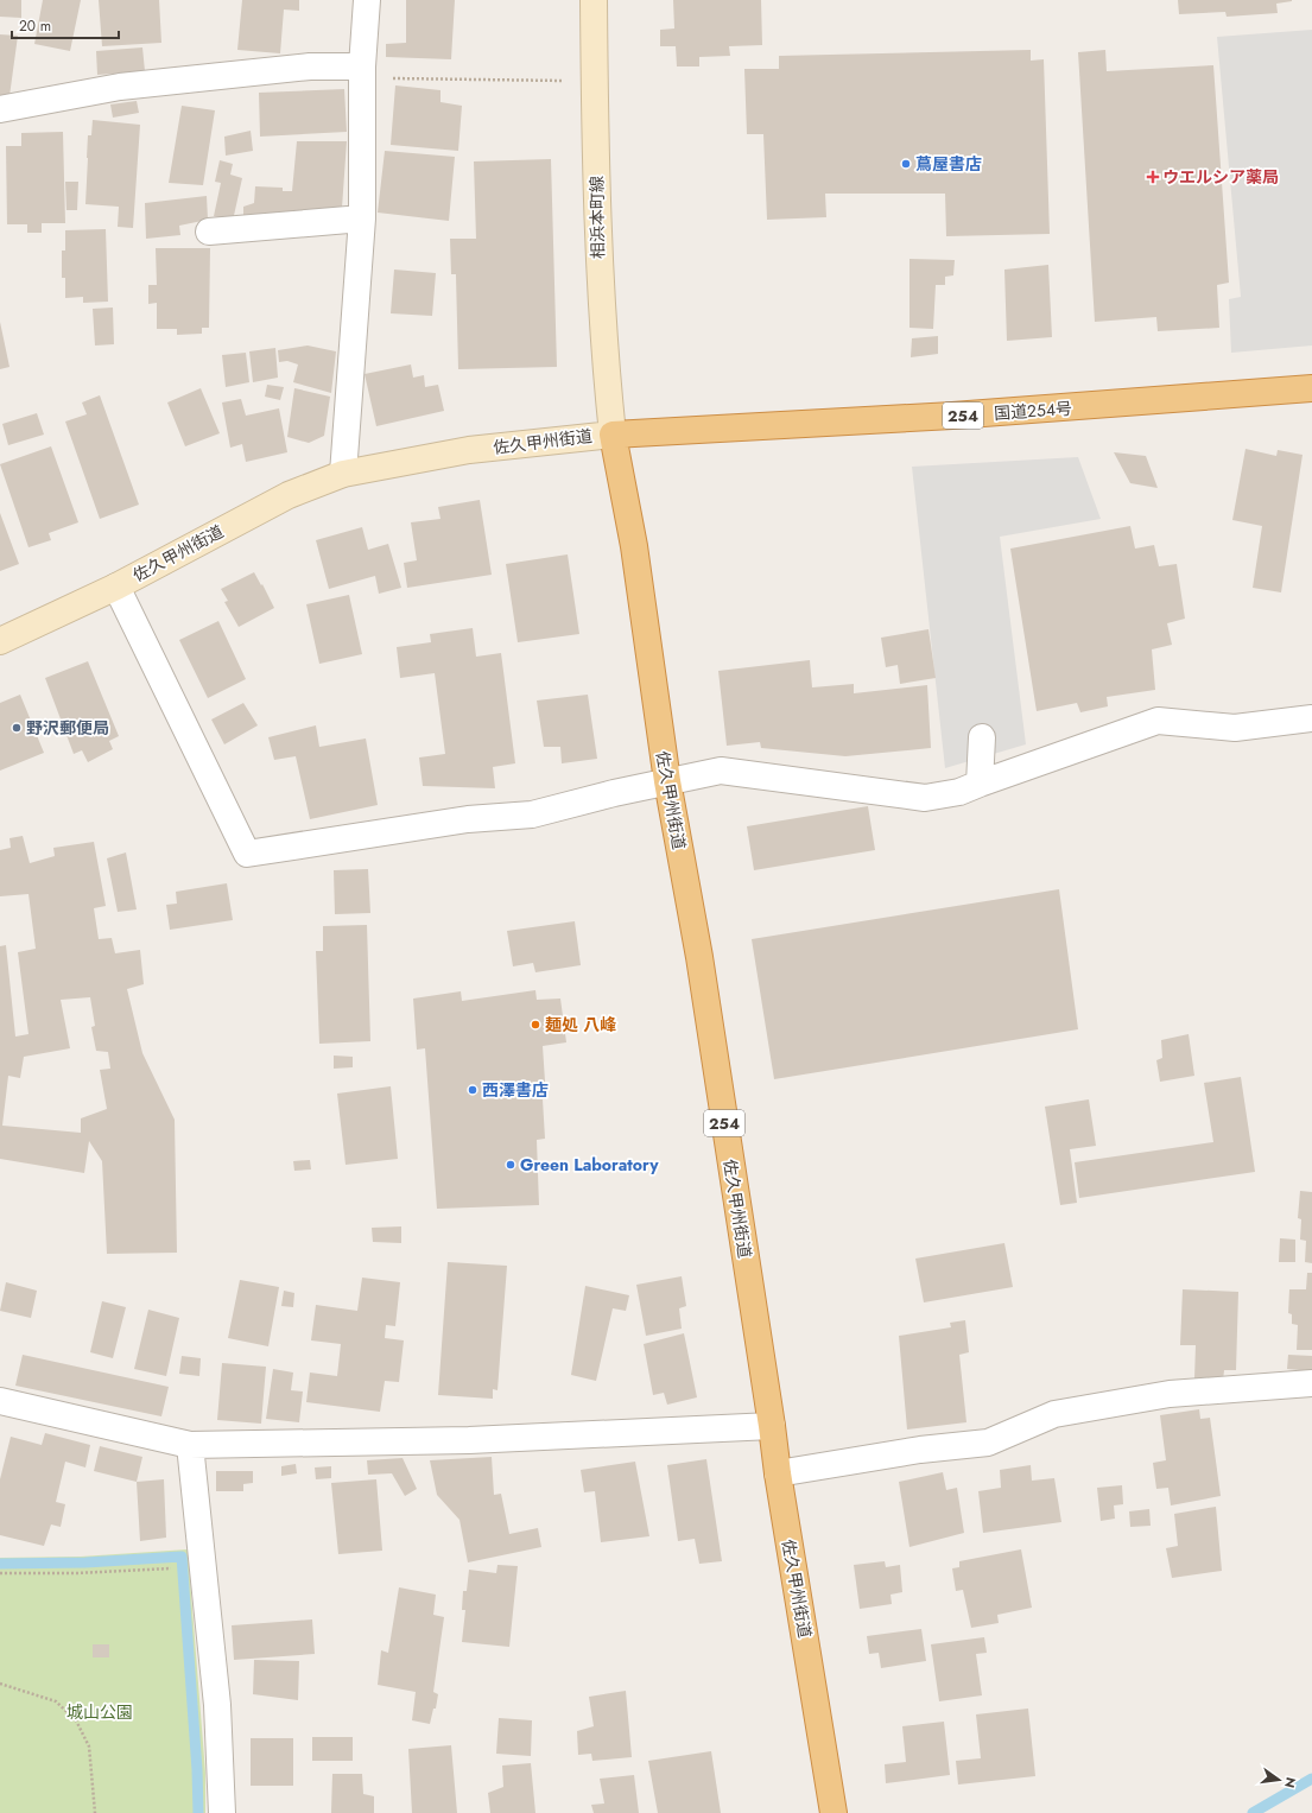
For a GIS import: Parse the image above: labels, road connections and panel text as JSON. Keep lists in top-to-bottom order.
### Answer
{
  "streets": {
    "highway": ["国道254号", "254", "佐久甲州街道"],
    "main road": ["相浜本町線"]
  },
  "crossings": [
    ["相浜本町線", "国道254号"],
    ["相浜本町線", "佐久甲州街道"],
    ["国道254号", "佐久甲州街道"]
  ],
  "parks": ["城山公園"],
  "places": {
    "other": [
      "蔦屋書店",
      "野沢郵便局",
      "麺処 八峰",
      "西澤書店",
      "Green Laboratory"
    ],
    "health": ["ウエルシア薬局"]
  },
  "scale_bar": "20 m",
  "north": "right"
}
